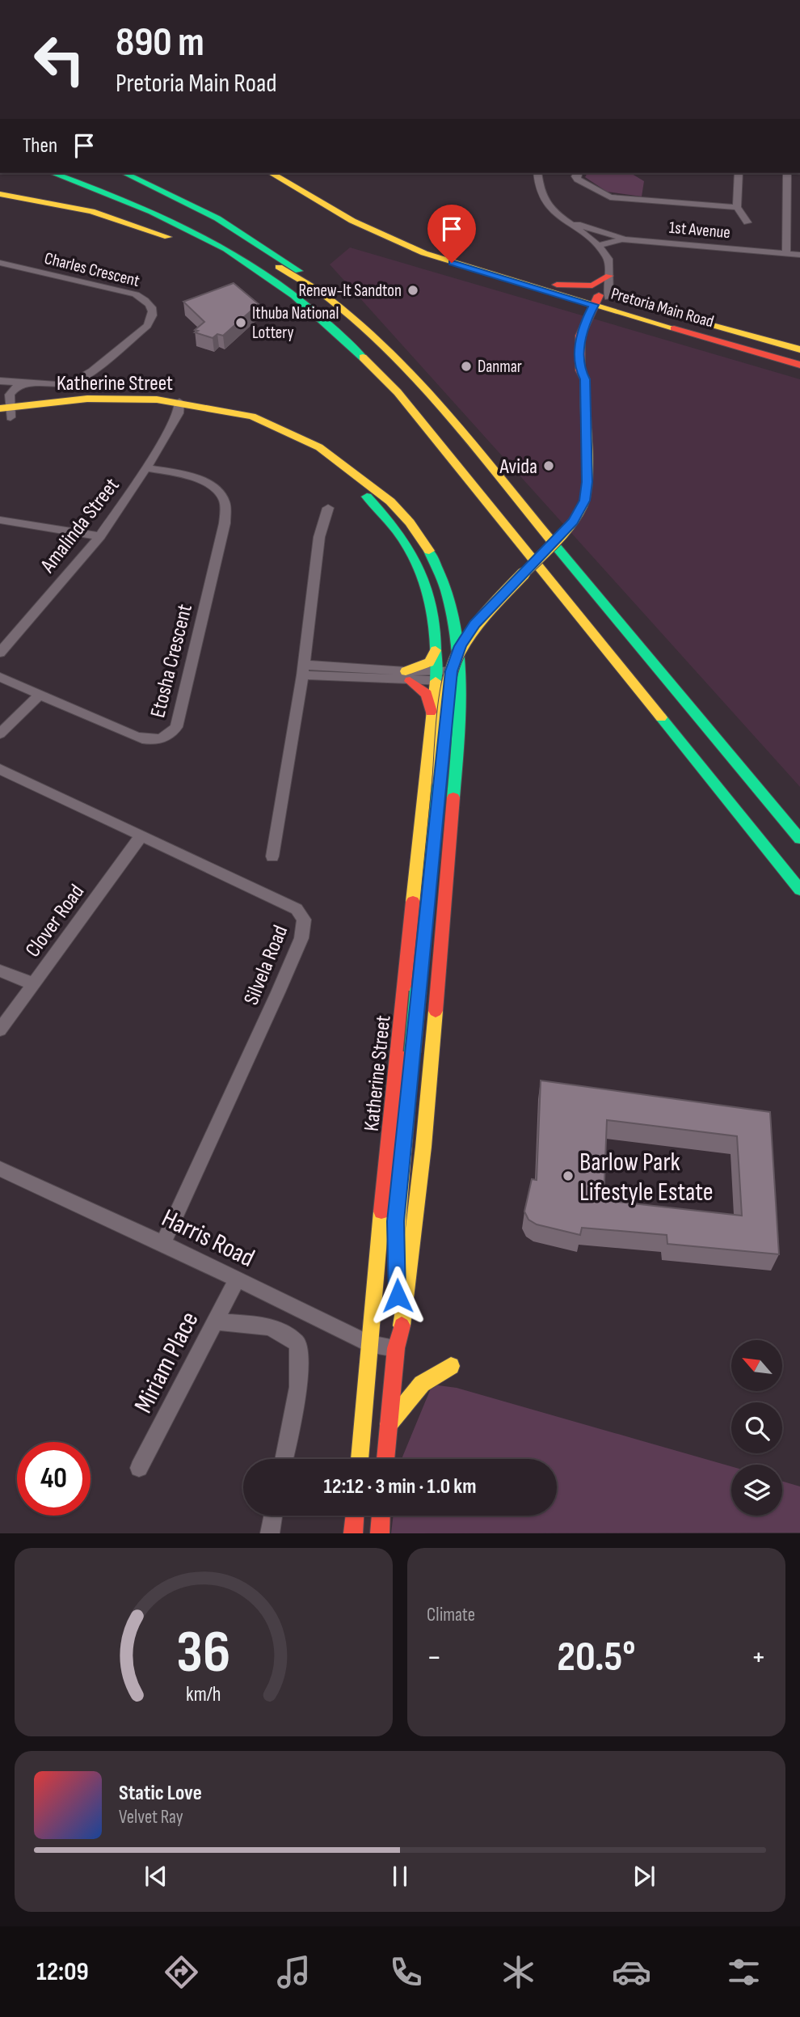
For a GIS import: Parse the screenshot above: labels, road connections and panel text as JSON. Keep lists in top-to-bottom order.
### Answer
{
  "streets": {
    "main road": ["Pretoria Main Road", "Katherine Street"],
    "street": [
      "1st Avenue",
      "Charles Crescent",
      "Amalinda Street",
      "Etosha Crescent",
      "Clover Road",
      "Silvela Road",
      "Harris Road",
      "Miriam Place"
    ]
  },
  "crossings": [
    ["Charles Crescent", "Katherine Street"],
    ["Katherine Street", "Amalinda Street"],
    ["Katherine Street", "Harris Road"],
    ["Amalinda Street", "Etosha Crescent"],
    ["Clover Road", "Silvela Road"],
    ["Silvela Road", "Harris Road"],
    ["Harris Road", "Miriam Place"]
  ],
  "places": [
    "Renew-It Sandton",
    "Ithuba National Lottery",
    "Danmar",
    "Avida",
    "Barlow Park Lifestyle Estate"
  ],
  "north": "top left",
  "page": {
    "turn": ["890 m", "Pretoria Main Road"],
    "then": "Then",
    "limit": "40",
    "trip": "12:12 · 3 min · 1.0 km",
    "tile": "Climate",
    "heat": ["−", "20.5°", "+"],
    "song": ["Static Love", "Velvet Ray"],
    "tabs": "12:09",
    "gauge": ["36", "km/h"]
  }
}
